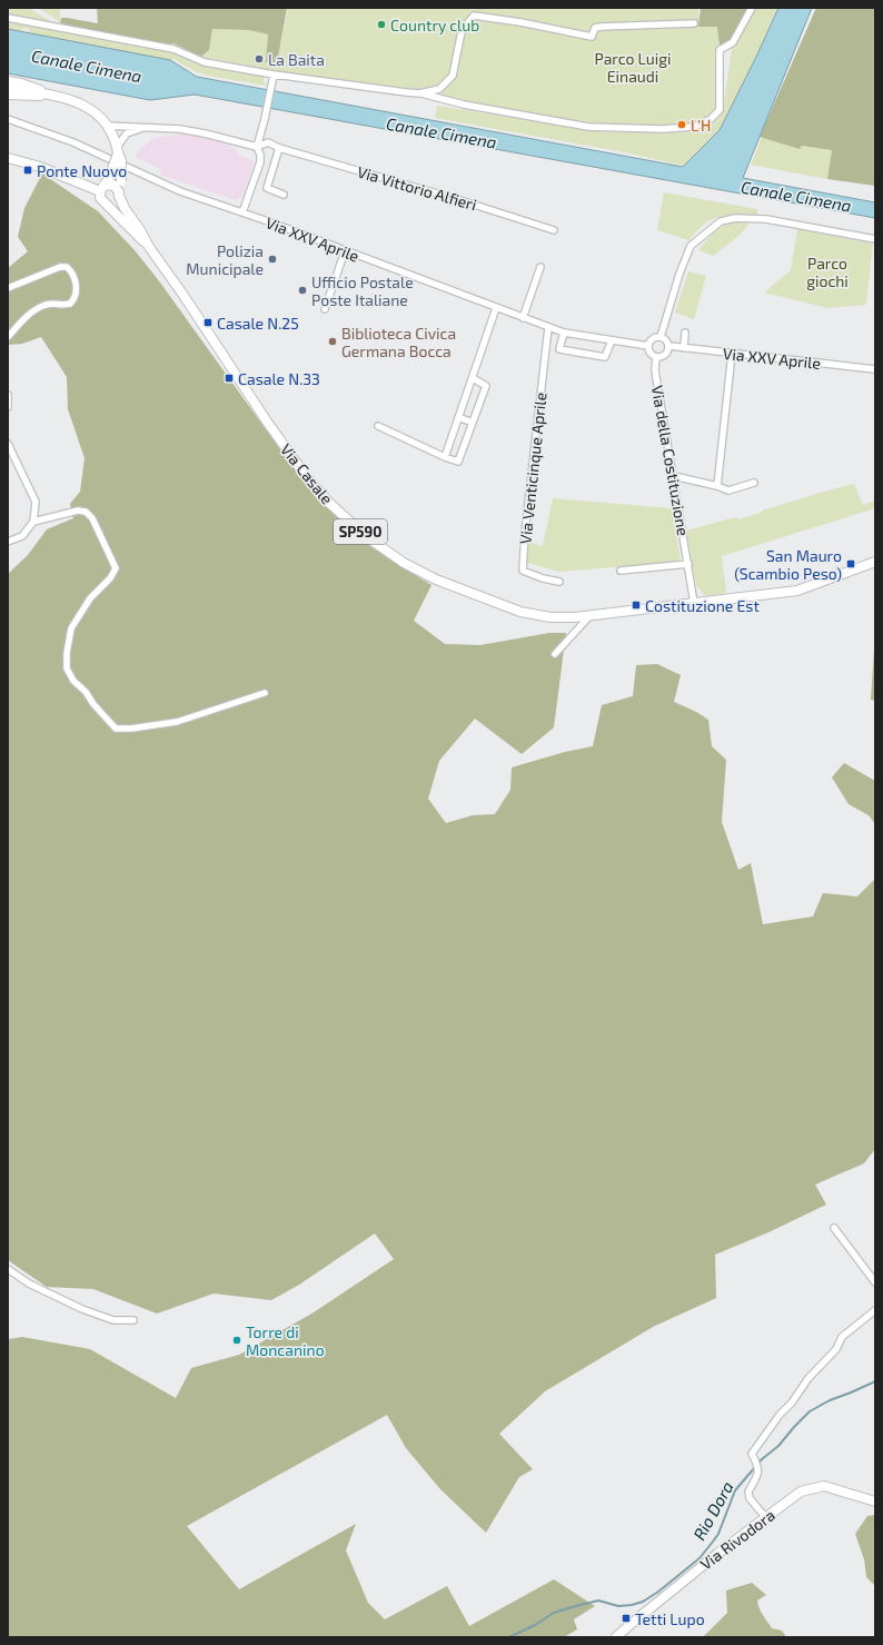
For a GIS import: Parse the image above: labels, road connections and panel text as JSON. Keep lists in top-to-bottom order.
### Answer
{
  "streets": {
    "main road": ["Via Casale", "SP590", "Via Rivodora"],
    "street": [
      "Via Vittorio Alfieri",
      "Via XXV Aprile",
      "Via della Costituzione",
      "Via Venticinque Aprile"
    ]
  },
  "crossings": [
    ["Via XXV Aprile", "Via della Costituzione"],
    ["Via XXV Aprile", "Via Venticinque Aprile"],
    ["Via della Costituzione", "Via Casale"],
    ["Via Casale", "SP590"]
  ],
  "water": ["Canale Cimena", "Rio Dora"],
  "parks": ["Parco Luigi Einaudi", "Parco giochi"],
  "places": {
    "other": [
      "Country club",
      "La Baita",
      "L'H",
      "Polizia Municipale",
      "Ufficio Postale Poste Italiane",
      "Biblioteca Civica Germana Bocca",
      "Torre di Moncanino"
    ],
    "transit": [
      "Ponte Nuovo",
      "Casale N.25",
      "Casale N.33",
      "San Mauro (Scambio Peso)",
      "Costituzione Est",
      "Tetti Lupo"
    ]
  }
}
